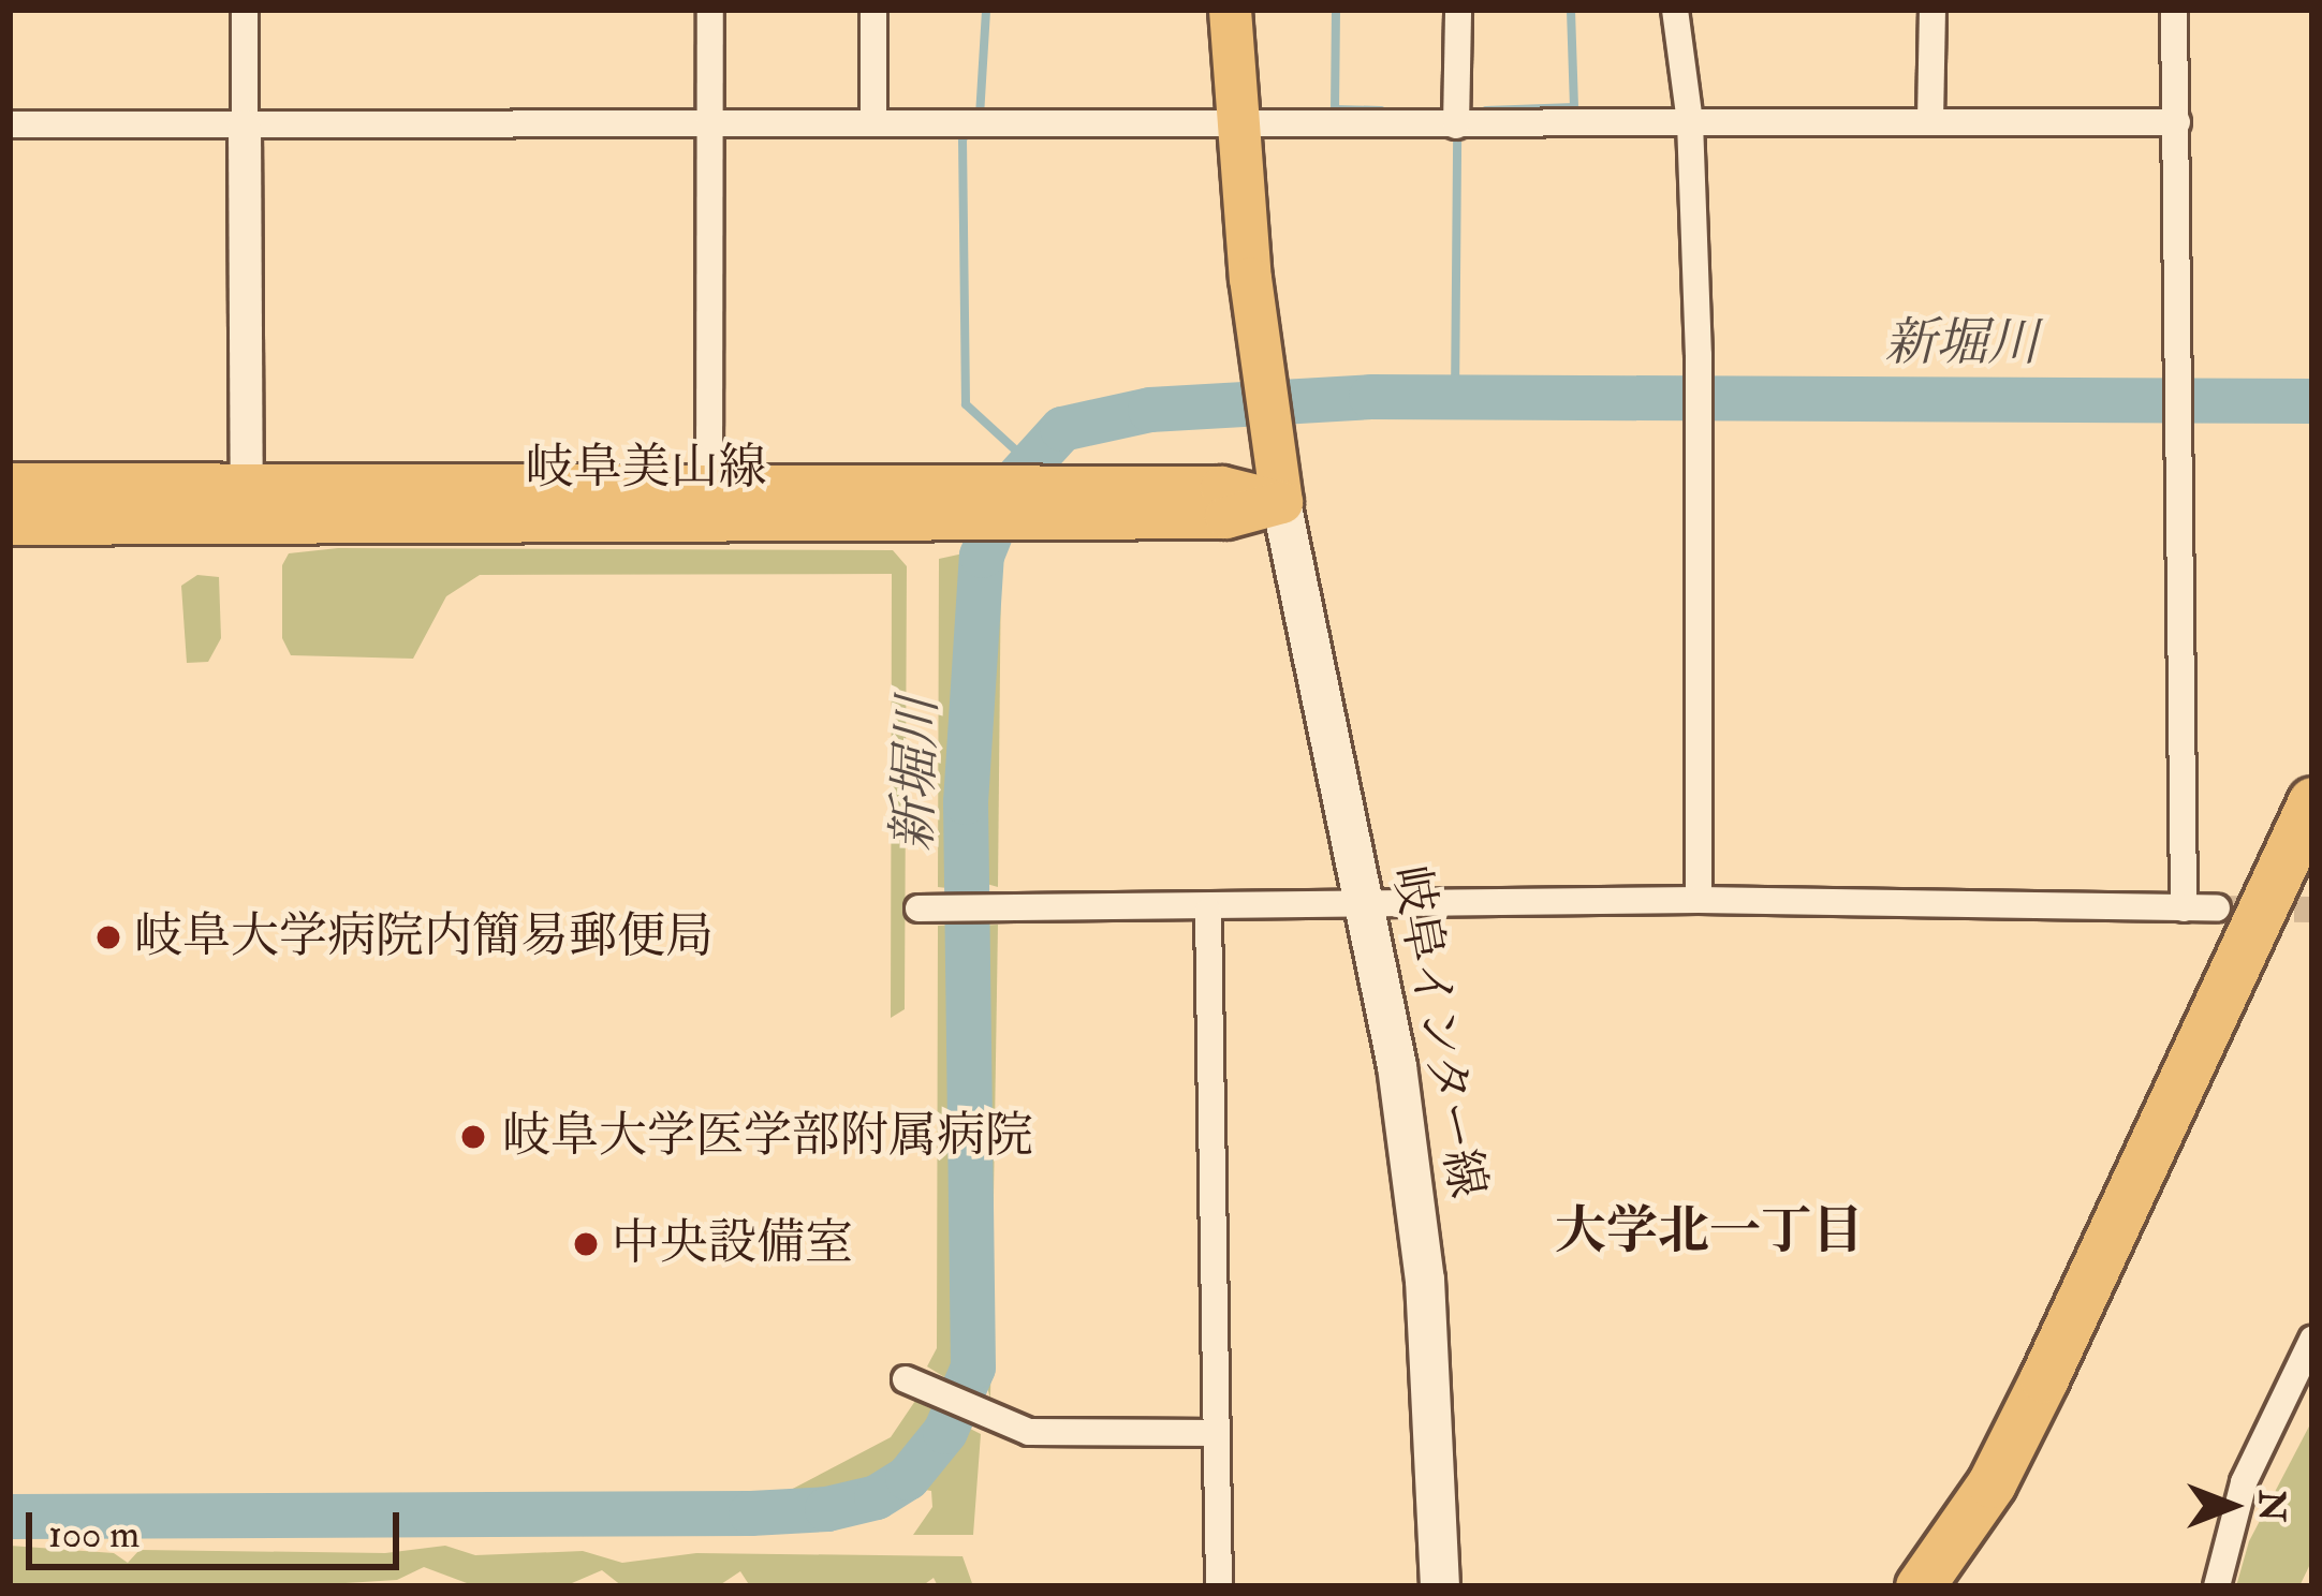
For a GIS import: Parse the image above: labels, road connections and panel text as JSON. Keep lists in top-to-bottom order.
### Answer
{
  "streets": {
    "main road": ["岐阜美山線", "岐阜インター線"]
  },
  "crossings": [
    ["岐阜美山線", "岐阜インター線"]
  ],
  "districts": ["大学北一丁目"],
  "water": ["新堀川"],
  "places": ["岐阜大学病院内簡易郵便局", "岐阜大学医学部附属病院", "中央設備室"],
  "scale_bar": "100 m",
  "north": "right"
}
